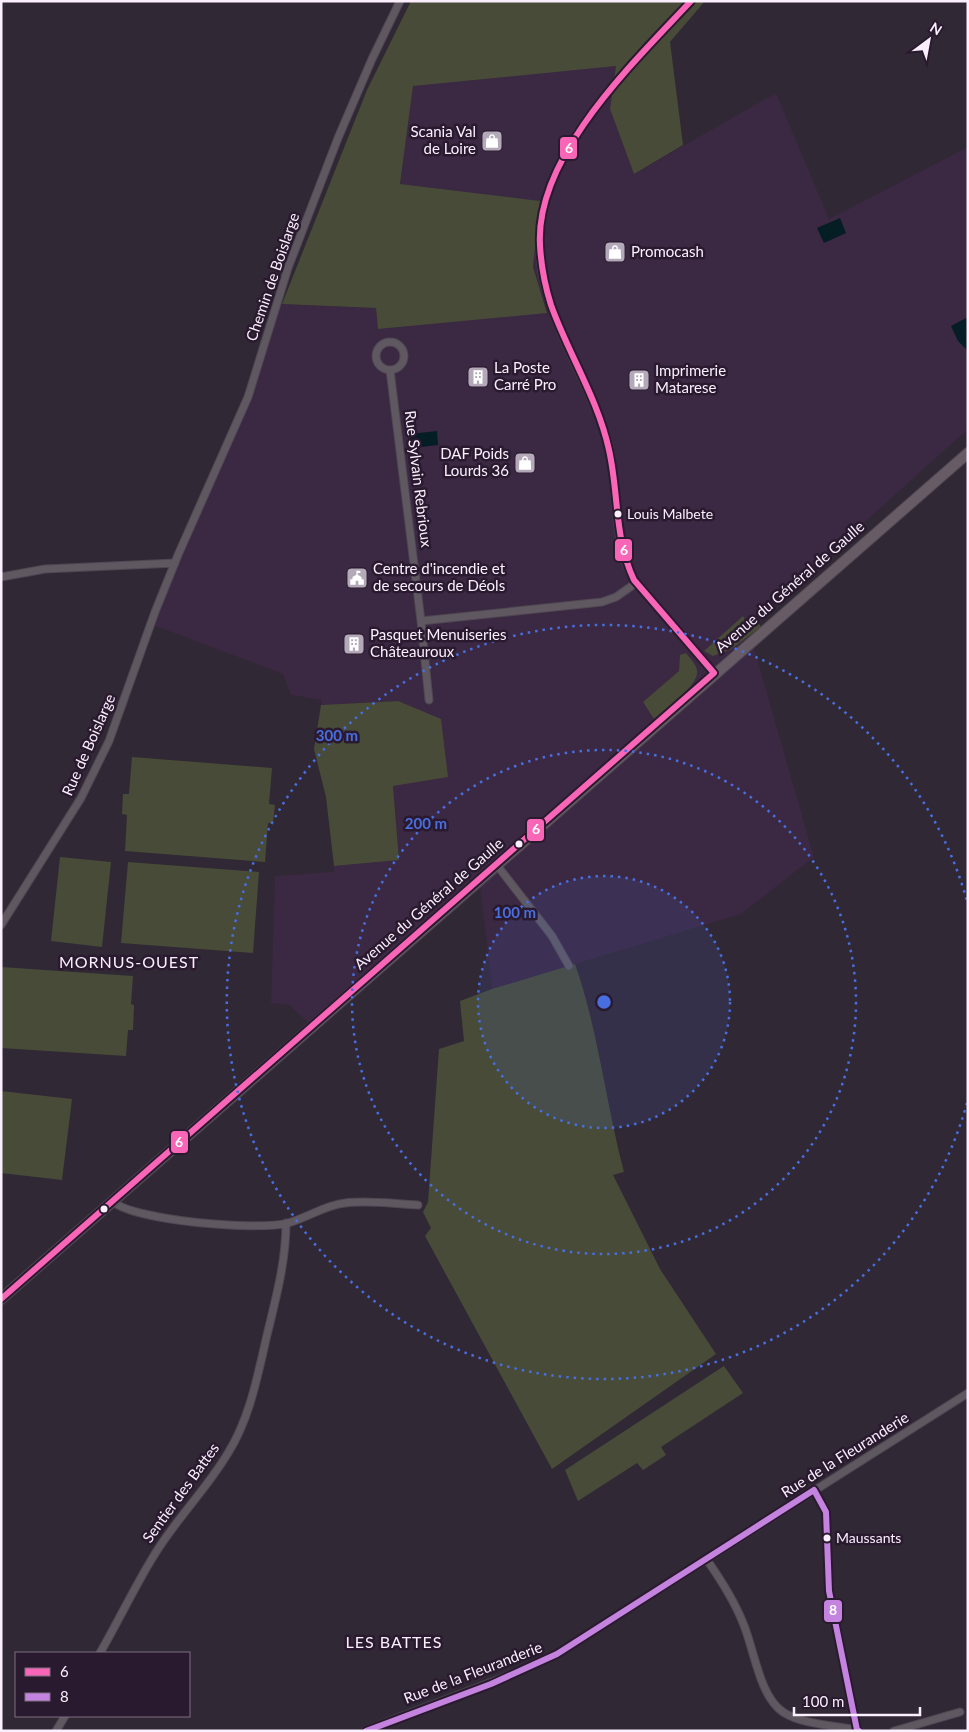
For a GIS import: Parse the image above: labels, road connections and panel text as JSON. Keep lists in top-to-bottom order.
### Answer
{
  "streets": {
    "main road": ["Avenue du Général de Gaulle"],
    "street": [
      "Chemin de Boislarge",
      "Rue Sylvain Rebrioux",
      "Rue de Boislarge",
      "Rue de la Fleuranderie",
      "Sentier des Battes"
    ]
  },
  "crossings": [
    ["Chemin de Boislarge", "Rue de Boislarge"]
  ],
  "districts": ["MORNUS-OUEST", "LES BATTES"],
  "places": {
    "shop": ["Scania Val de Loire", "Promocash", "DAF Poids Lourds 36"],
    "building": ["La Poste Carré Pro", "Imprimerie Matarese", "Pasquet Menuiseries Châteauroux"],
    "other": ["Louis Malbete", "Maussants"],
    "public building": ["Centre d'incendie et de secours de Déols"]
  },
  "lines": ["transit line 6", "transit line 8"],
  "legend": ["6", "8"],
  "scale_bar": "100 m",
  "north": "top right",
  "rings": ["300 m", "200 m", "100 m"]
}
